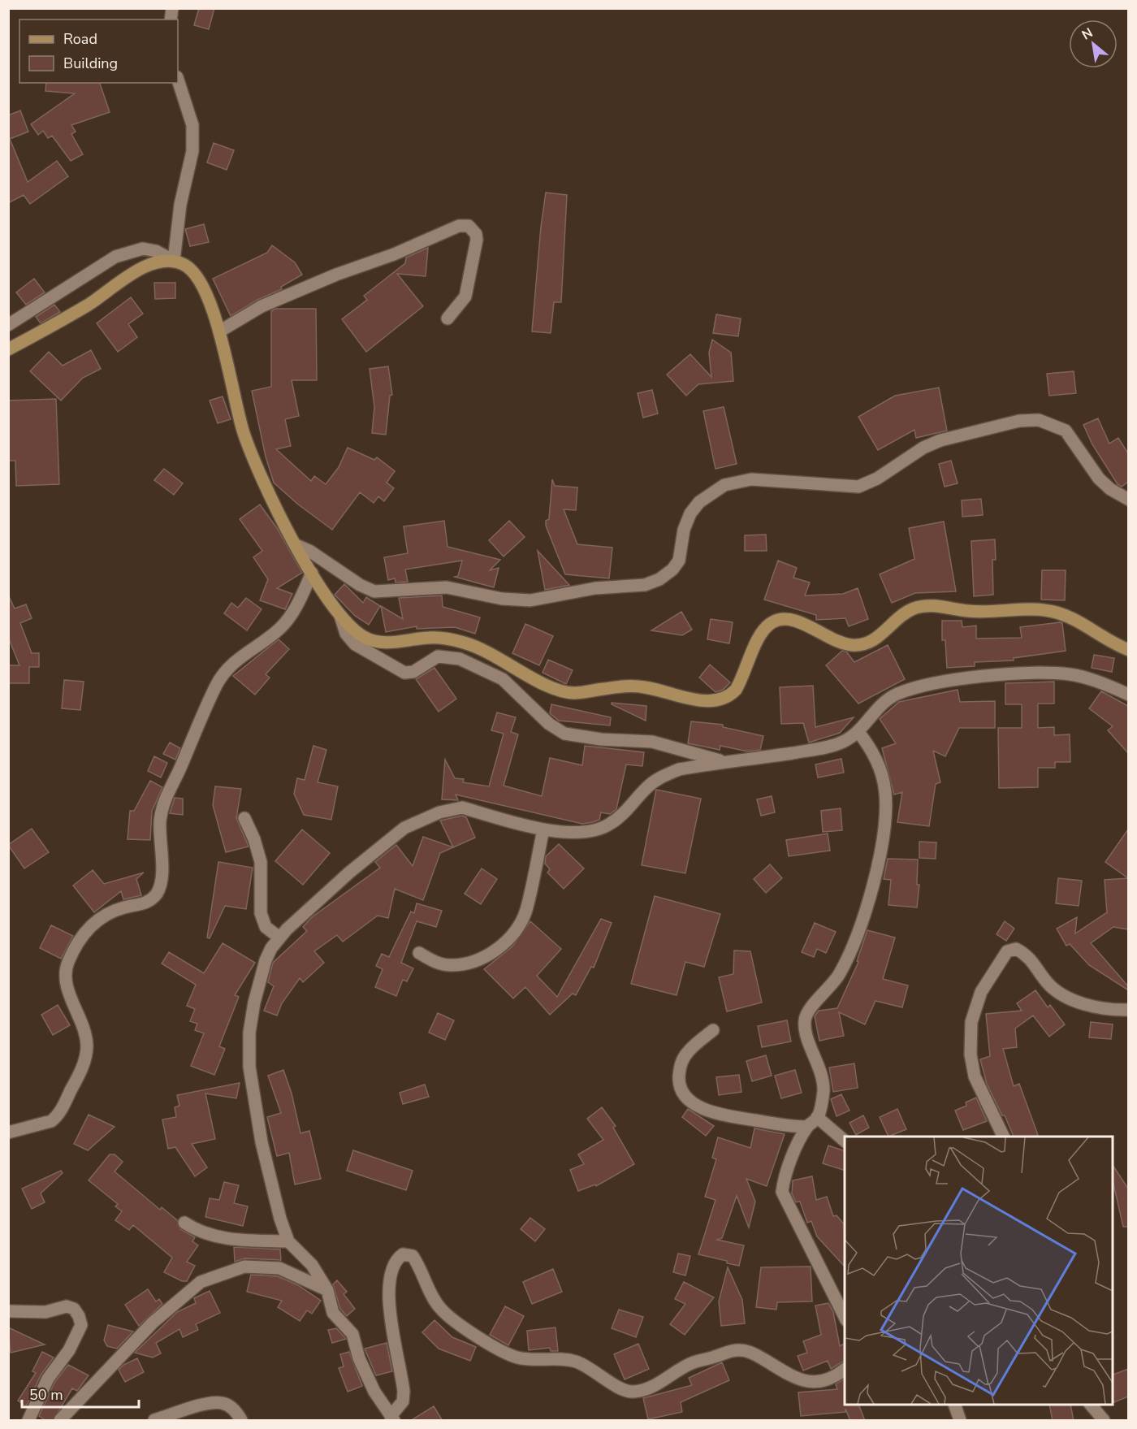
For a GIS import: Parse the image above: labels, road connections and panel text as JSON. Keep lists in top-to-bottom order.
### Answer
{
  "legend": ["Road", "Building"],
  "scale_bar": "50 m",
  "north": "top left"
}
